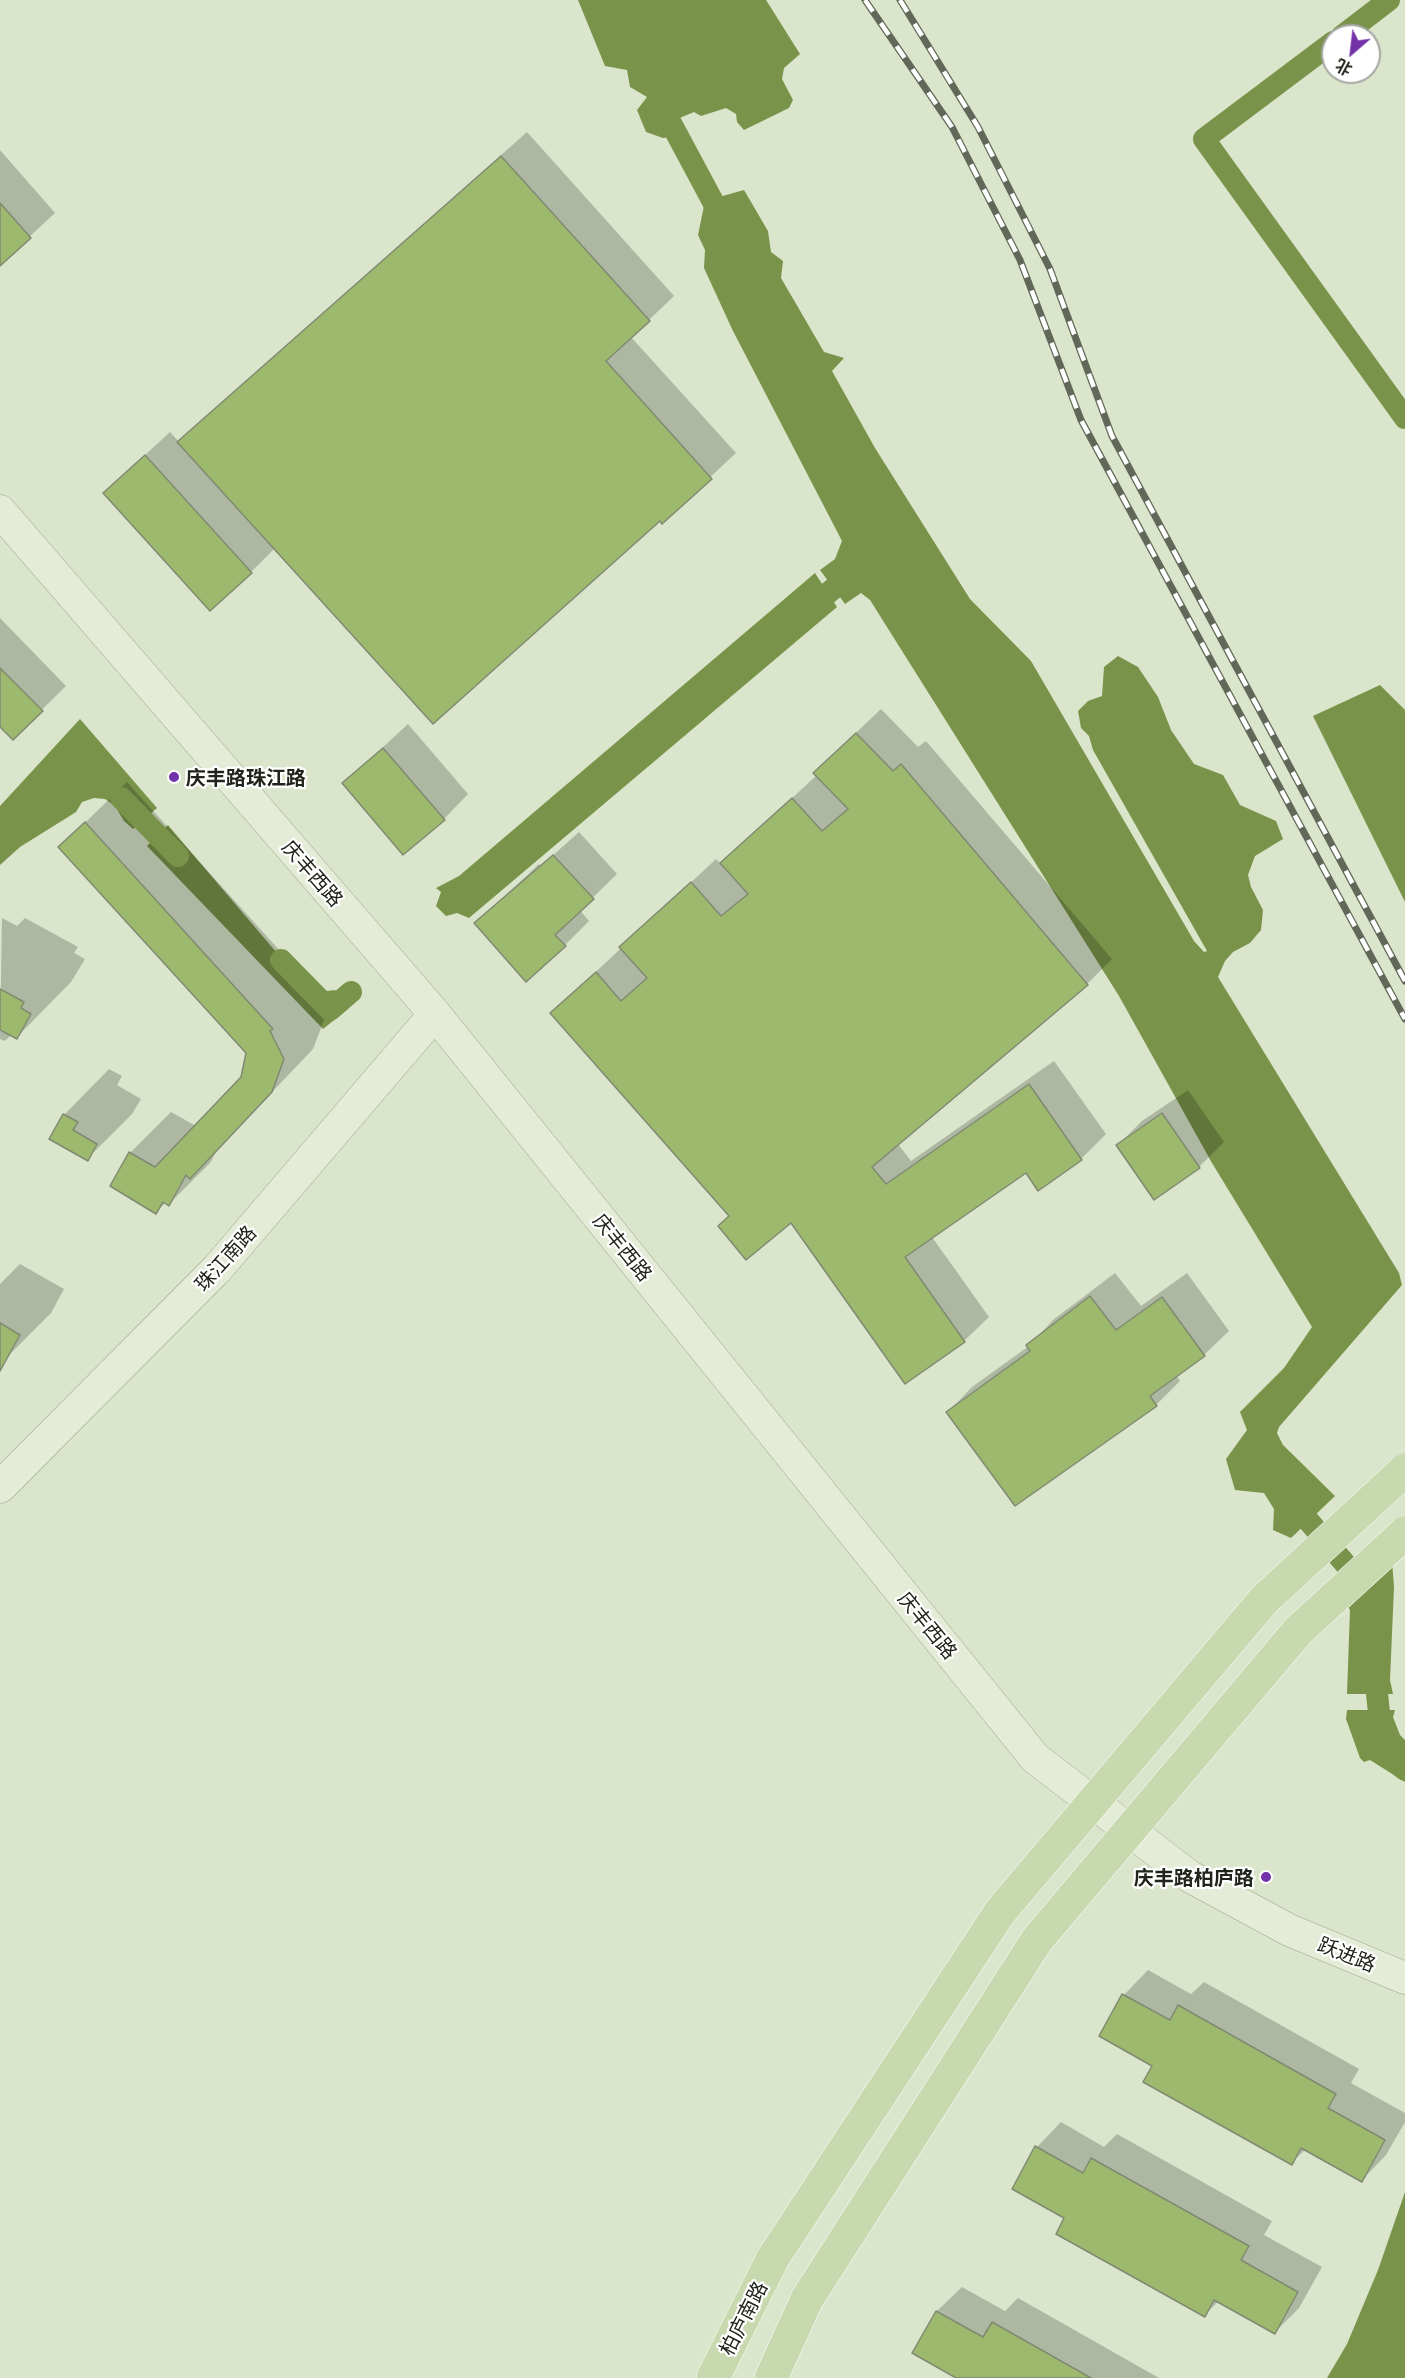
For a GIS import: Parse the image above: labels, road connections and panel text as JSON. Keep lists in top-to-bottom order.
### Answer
{
  "streets": {
    "main road": ["柏庐南路"],
    "street": ["庆丰西路", "珠江南路", "跃进路"]
  },
  "crossings": [
    ["庆丰西路", "珠江南路"],
    ["庆丰西路", "跃进路"]
  ],
  "places": ["庆丰路珠江路", "庆丰路柏庐路"],
  "north": "bottom left"
}
